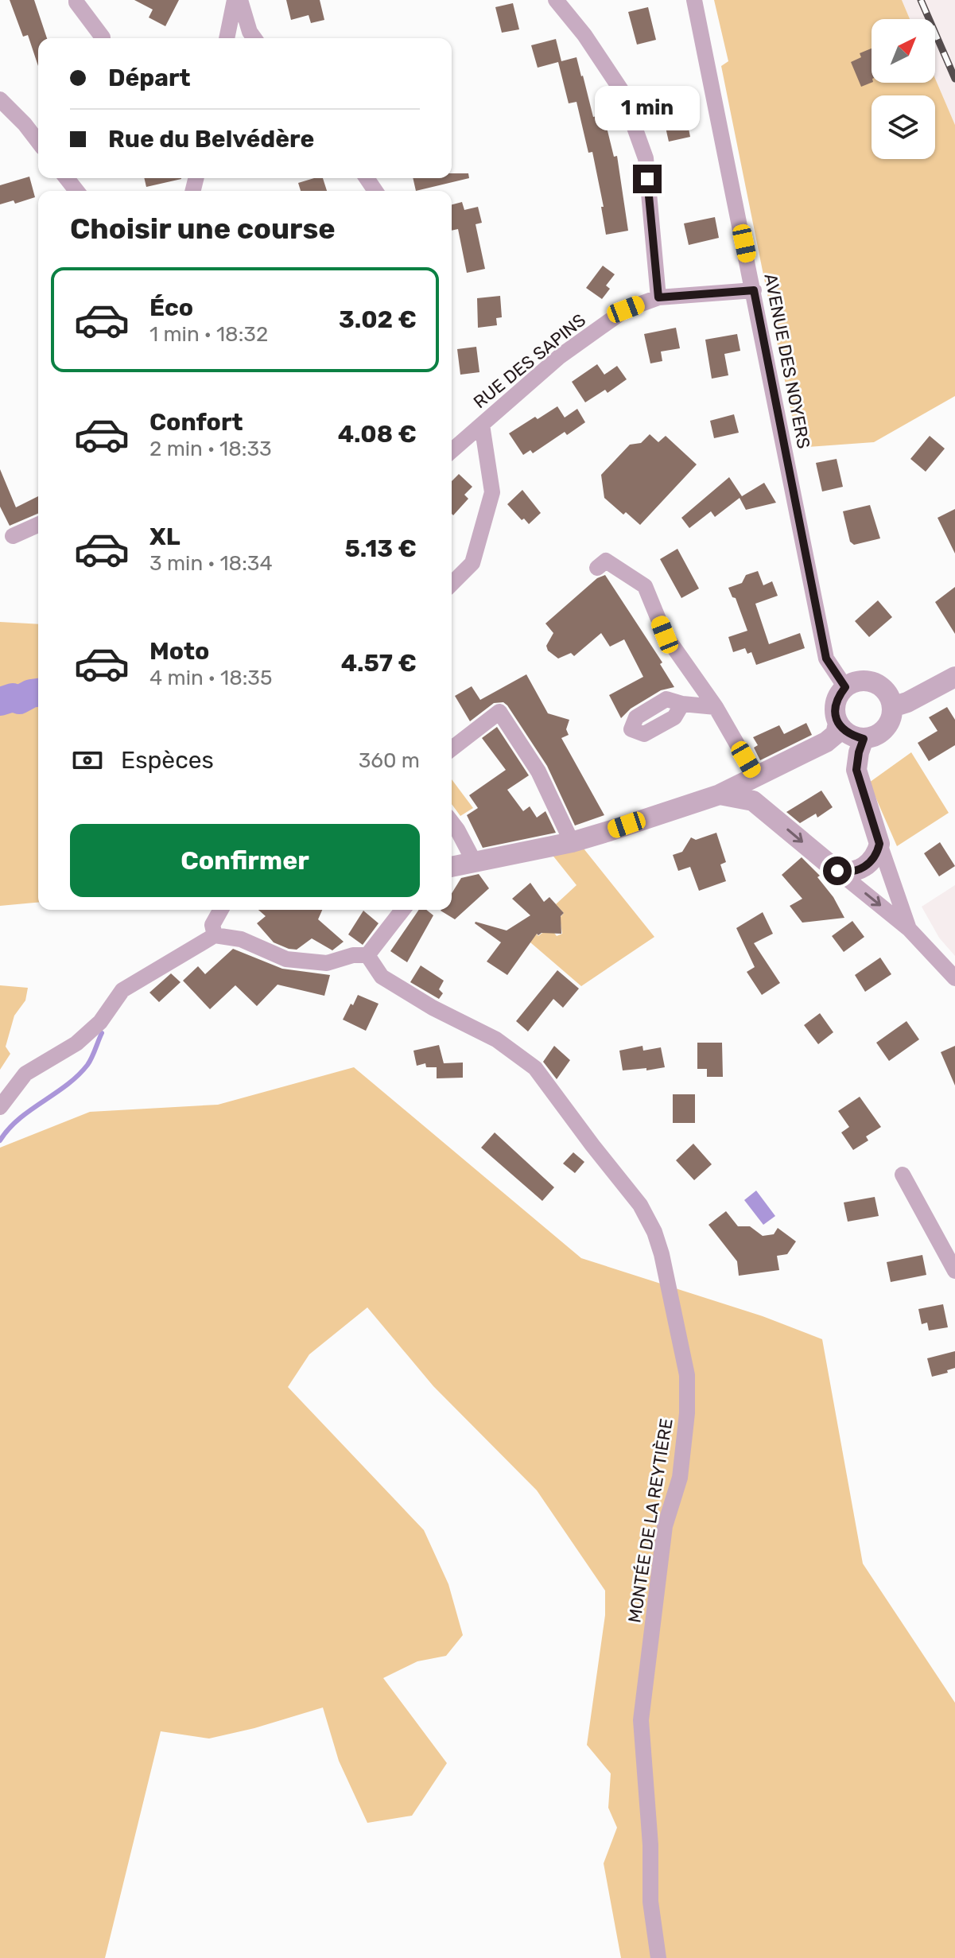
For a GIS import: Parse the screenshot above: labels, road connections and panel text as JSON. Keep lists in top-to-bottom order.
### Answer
{
  "streets": {
    "street": ["RUE DES SAPINS", "AVENUE DES NOYERS", "MONTÉE DE LA REYTIÈRE"]
  },
  "crossings": [
    ["RUE DES SAPINS", "AVENUE DES NOYERS"]
  ],
  "north": "top right",
  "page": {
    "banner": ["Départ", "Rue du Belvédère"],
    "bubble": "1 min",
    "heading": "Choisir une course",
    "list": [
      {
        "name": "Éco",
        "note": "1 min · 18:32",
        "value": "3.02 €"
      },
      {
        "name": "Confort",
        "note": "2 min · 18:33",
        "value": "4.08 €"
      },
      {
        "name": "XL",
        "note": "3 min · 18:34",
        "value": "5.13 €"
      },
      {
        "name": "Moto",
        "note": "4 min · 18:35",
        "value": "4.57 €"
      }
    ],
    "pay": ["Espèces", "360 m"],
    "buttons": "Confirmer"
  }
}
